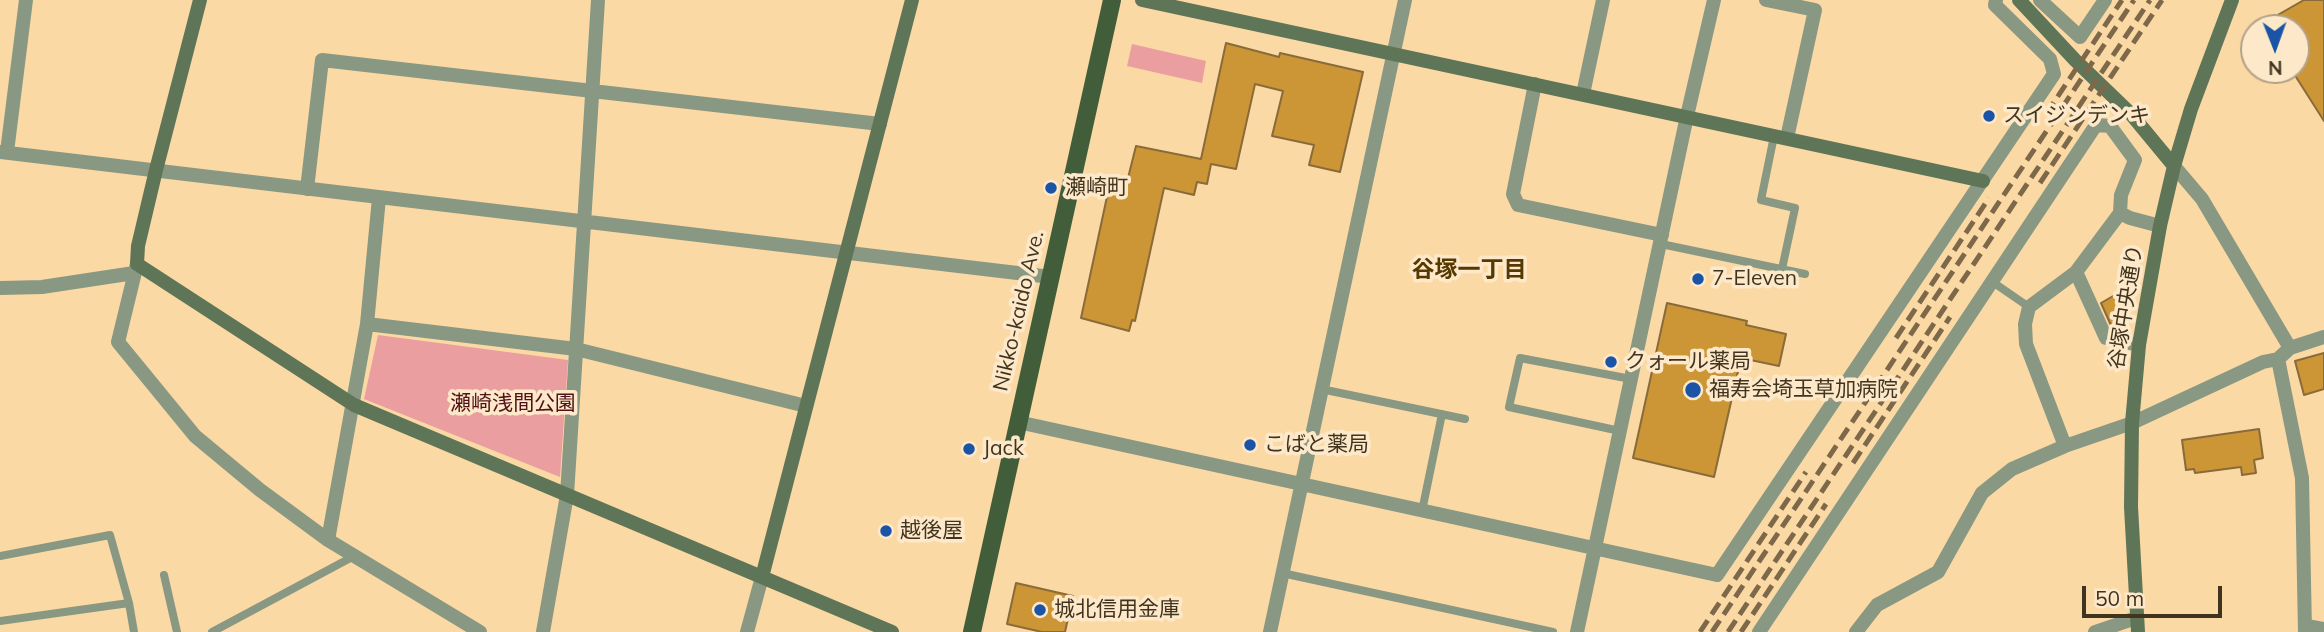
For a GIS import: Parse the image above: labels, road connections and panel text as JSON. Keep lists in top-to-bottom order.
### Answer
{
  "streets": {
    "main road": ["Nikko-kaido Ave."],
    "street": ["谷塚中央通り"]
  },
  "districts": ["谷塚一丁目"],
  "parks": ["瀬崎浅間公園"],
  "places": [
    "スイジンデンキ",
    "瀬崎町",
    "7-Eleven",
    "クォール薬局",
    "福寿会埼玉草加病院",
    "こばと薬局",
    "Jack",
    "越後屋",
    "城北信用金庫"
  ],
  "scale_bar": "50 m",
  "north": "bottom"
}
